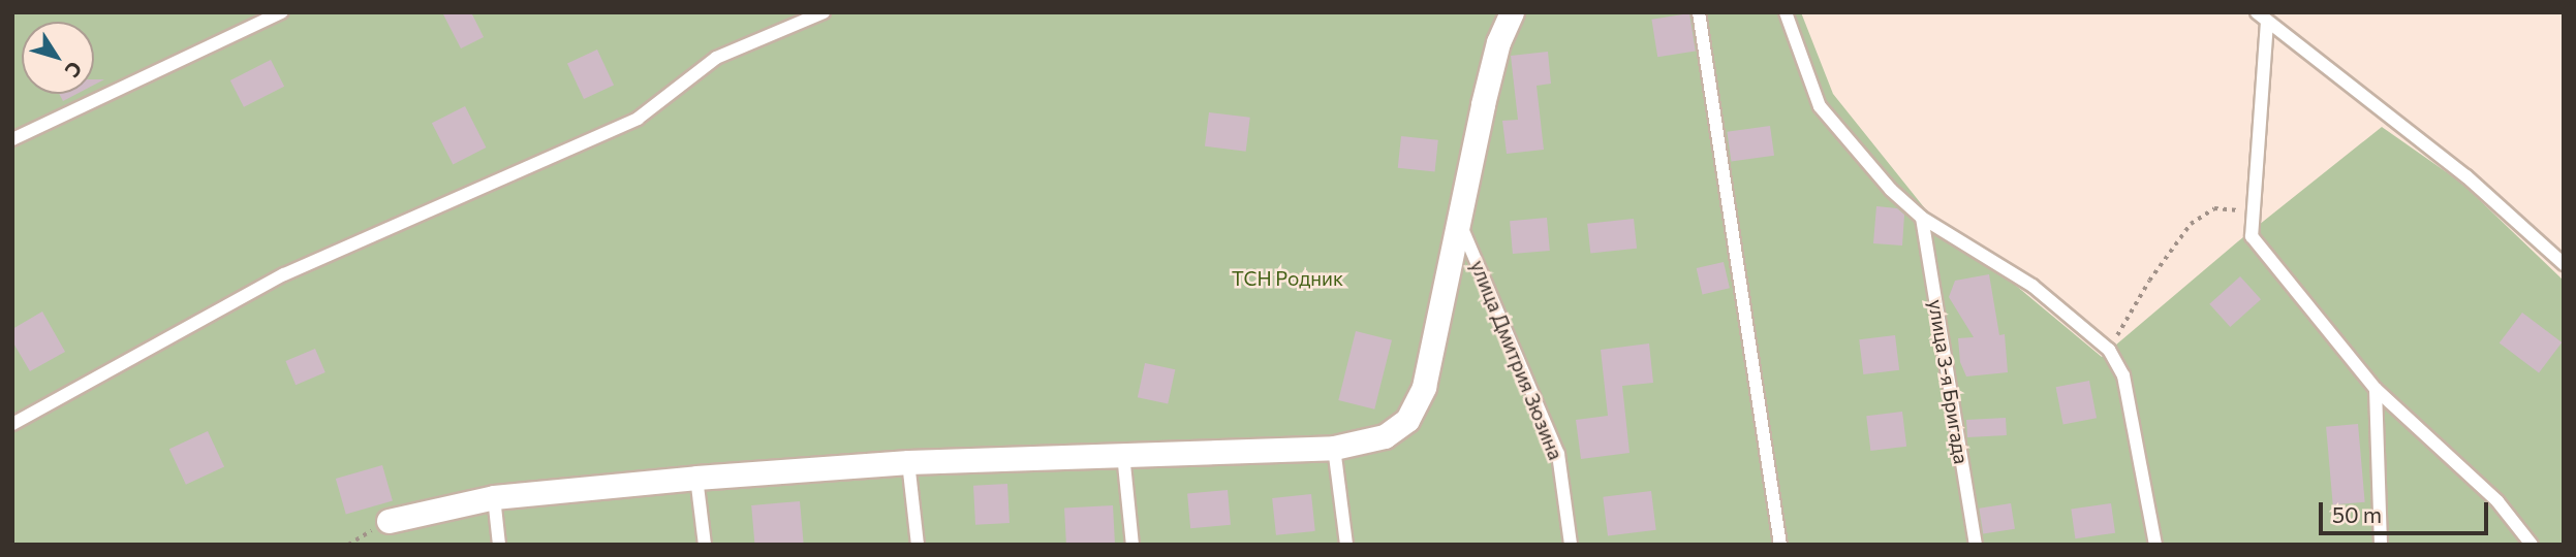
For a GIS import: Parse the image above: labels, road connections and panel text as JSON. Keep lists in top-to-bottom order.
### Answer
{
  "streets": {
    "lane": ["улица Дмитрия Зюзина", "улица 3-я Бригада"]
  },
  "parks": ["ТСН Родник"],
  "scale_bar": "50 m",
  "north": "bottom right"
}
